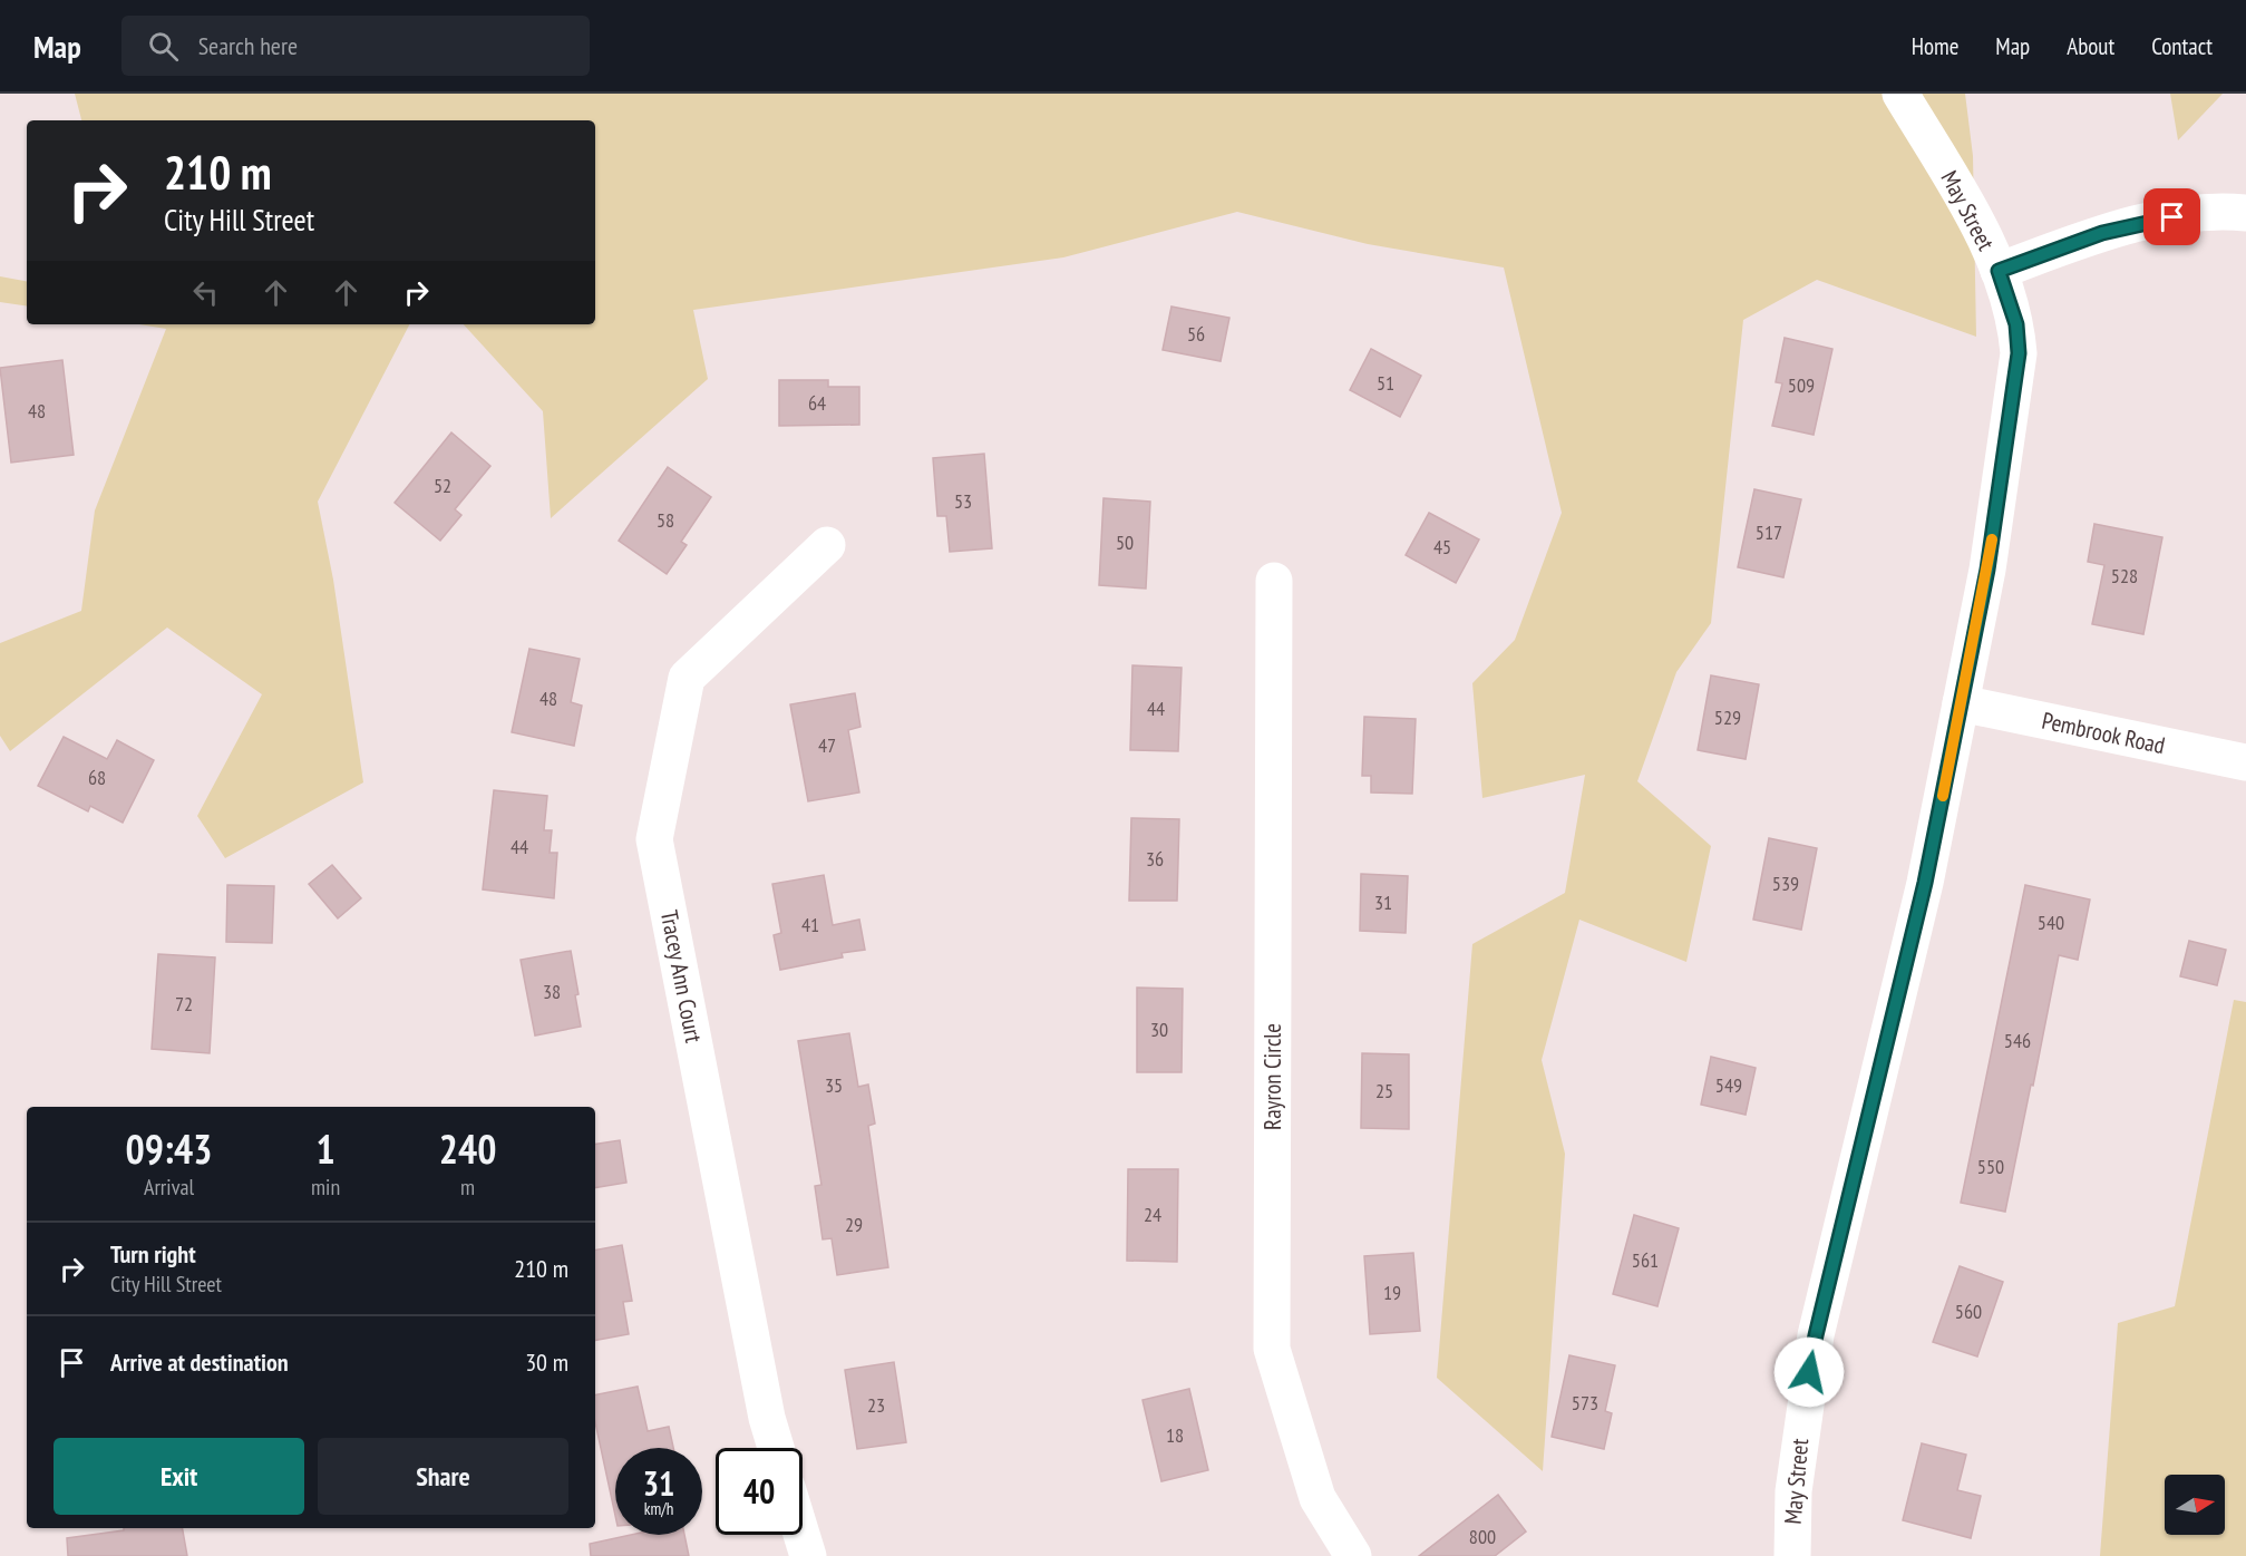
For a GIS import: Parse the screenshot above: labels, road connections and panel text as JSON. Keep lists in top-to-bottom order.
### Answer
{
  "streets": {
    "street": [
      "May Street",
      "Pembrook Road",
      "Tracey Ann Court",
      "Rayron Circle"
    ]
  },
  "crossings": [
    ["May Street", "Pembrook Road"]
  ],
  "house_numbers": [
    "56",
    "51",
    "509",
    "64",
    "48",
    "52",
    "53",
    "58",
    "517",
    "50",
    "45",
    "528",
    "48",
    "44",
    "529",
    "47",
    "68",
    "44",
    "36",
    "539",
    "31",
    "540",
    "41",
    "38",
    "72",
    "30",
    "546",
    "35",
    "549",
    "25",
    "550",
    "24",
    "29",
    "561",
    "19",
    "560",
    "573",
    "23",
    "18",
    "800"
  ],
  "north": "right",
  "page": {
    "header": "Map",
    "search": "Search here",
    "nav": [
      "Home",
      "Map",
      "About",
      "Contact"
    ],
    "turn": ["210 m", "City Hill Street"],
    "eta": [
      "09:43",
      "Arrival",
      "1",
      "min",
      "240",
      "m"
    ],
    "list": [
      {
        "name": "Turn right",
        "note": "City Hill Street",
        "value": "210 m"
      },
      {
        "name": "Arrive at destination",
        "value": "30 m"
      }
    ],
    "buttons": ["Exit", "Share"],
    "speed": "31 km/h",
    "limit": "40"
  }
}
